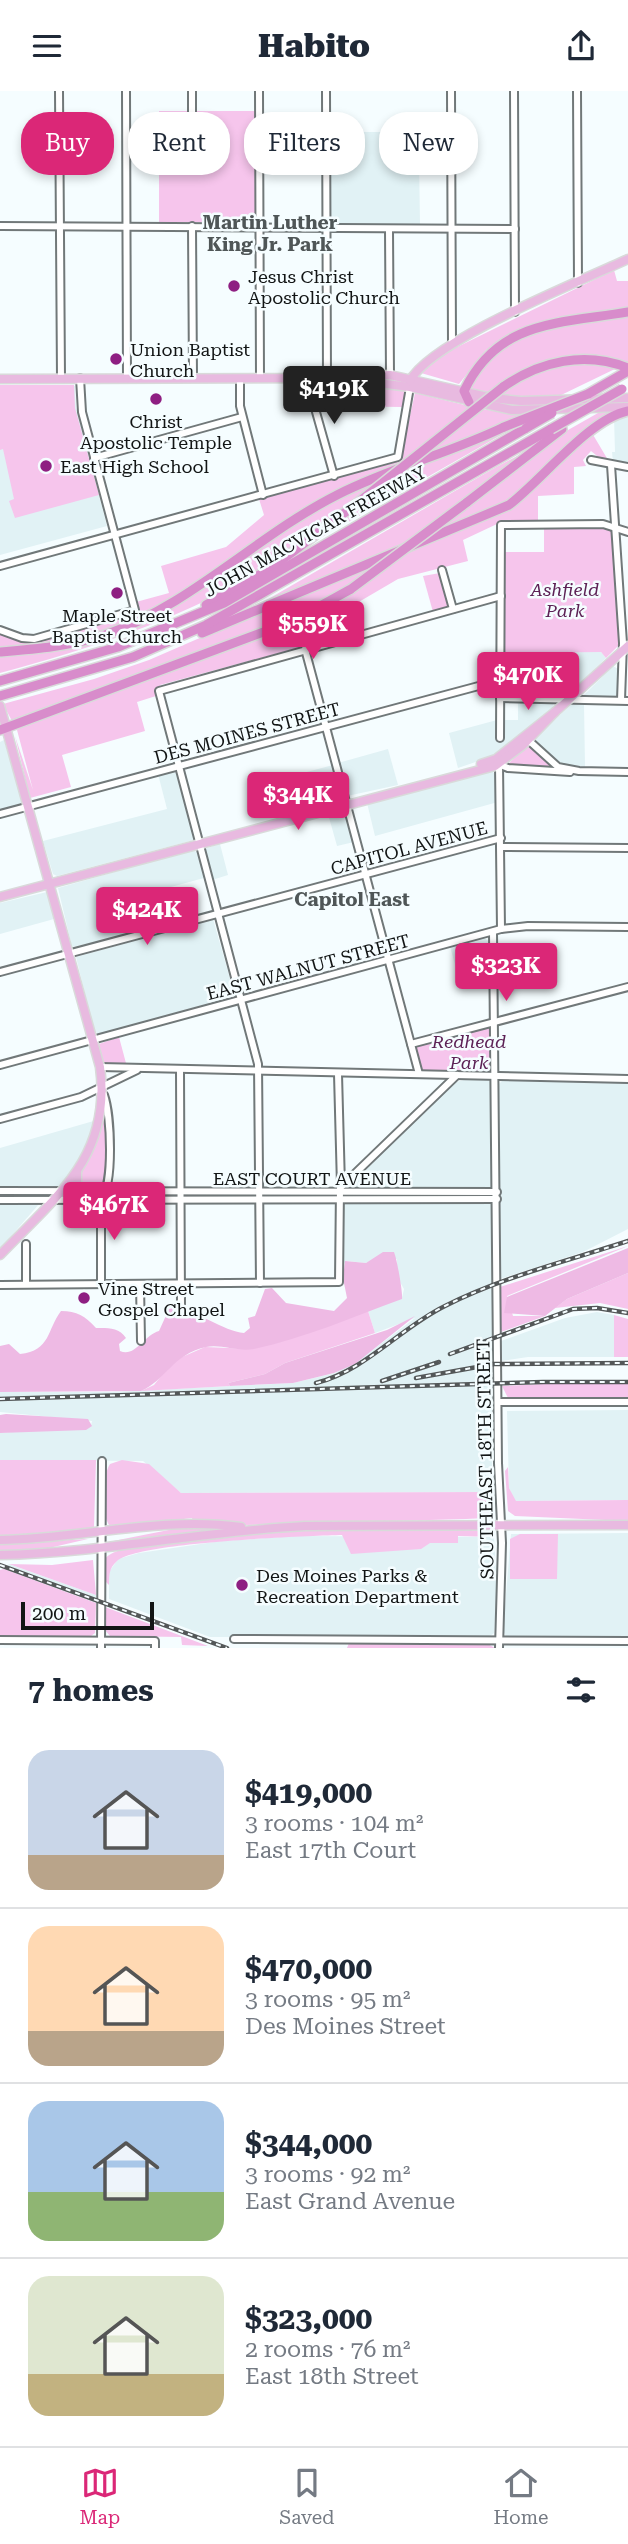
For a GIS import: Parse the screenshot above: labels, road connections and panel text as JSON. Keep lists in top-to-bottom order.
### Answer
{
  "streets": {
    "highway": ["JOHN MACVICAR FREEWAY"],
    "street": [
      "DES MOINES STREET",
      "CAPITOL AVENUE",
      "EAST WALNUT STREET",
      "EAST COURT AVENUE",
      "SOUTHEAST 18TH STREET"
    ]
  },
  "crossings": [
    ["CAPITOL AVENUE", "SOUTHEAST 18TH STREET"],
    ["EAST WALNUT STREET", "SOUTHEAST 18TH STREET"],
    ["EAST COURT AVENUE", "SOUTHEAST 18TH STREET"]
  ],
  "districts": ["Martin Luther King Jr. Park", "Capitol East"],
  "parks": ["Ashfield Park", "Redhead Park"],
  "places": [
    "Jesus Christ Apostolic Church",
    "Union Baptist Church",
    "Christ Apostolic Temple",
    "East High School",
    "Maple Street Baptist Church",
    "Vine Street Gospel Chapel",
    "Des Moines Parks & Recreation Department"
  ],
  "scale_bar": "200 m",
  "page": {
    "header": "Habito",
    "chip": [
      "Buy",
      "Rent",
      "Filters",
      "New"
    ],
    "price": [
      "$419K",
      "$559K",
      "$470K",
      "$344K",
      "$424K",
      "$323K",
      "$467K"
    ],
    "scale": "200 m",
    "heading": "7 homes",
    "list": [
      {
        "name": "$419,000",
        "note": "3 rooms · 104 m² · East 17th Court"
      },
      {
        "name": "$470,000",
        "note": "3 rooms · 95 m² · Des Moines Street"
      },
      {
        "name": "$344,000",
        "note": "3 rooms · 92 m² · East Grand Avenue"
      },
      {
        "name": "$323,000",
        "note": "2 rooms · 76 m² · East 18th Street"
      }
    ],
    "tabs": ["Map", "Saved", "Home"]
  }
}
